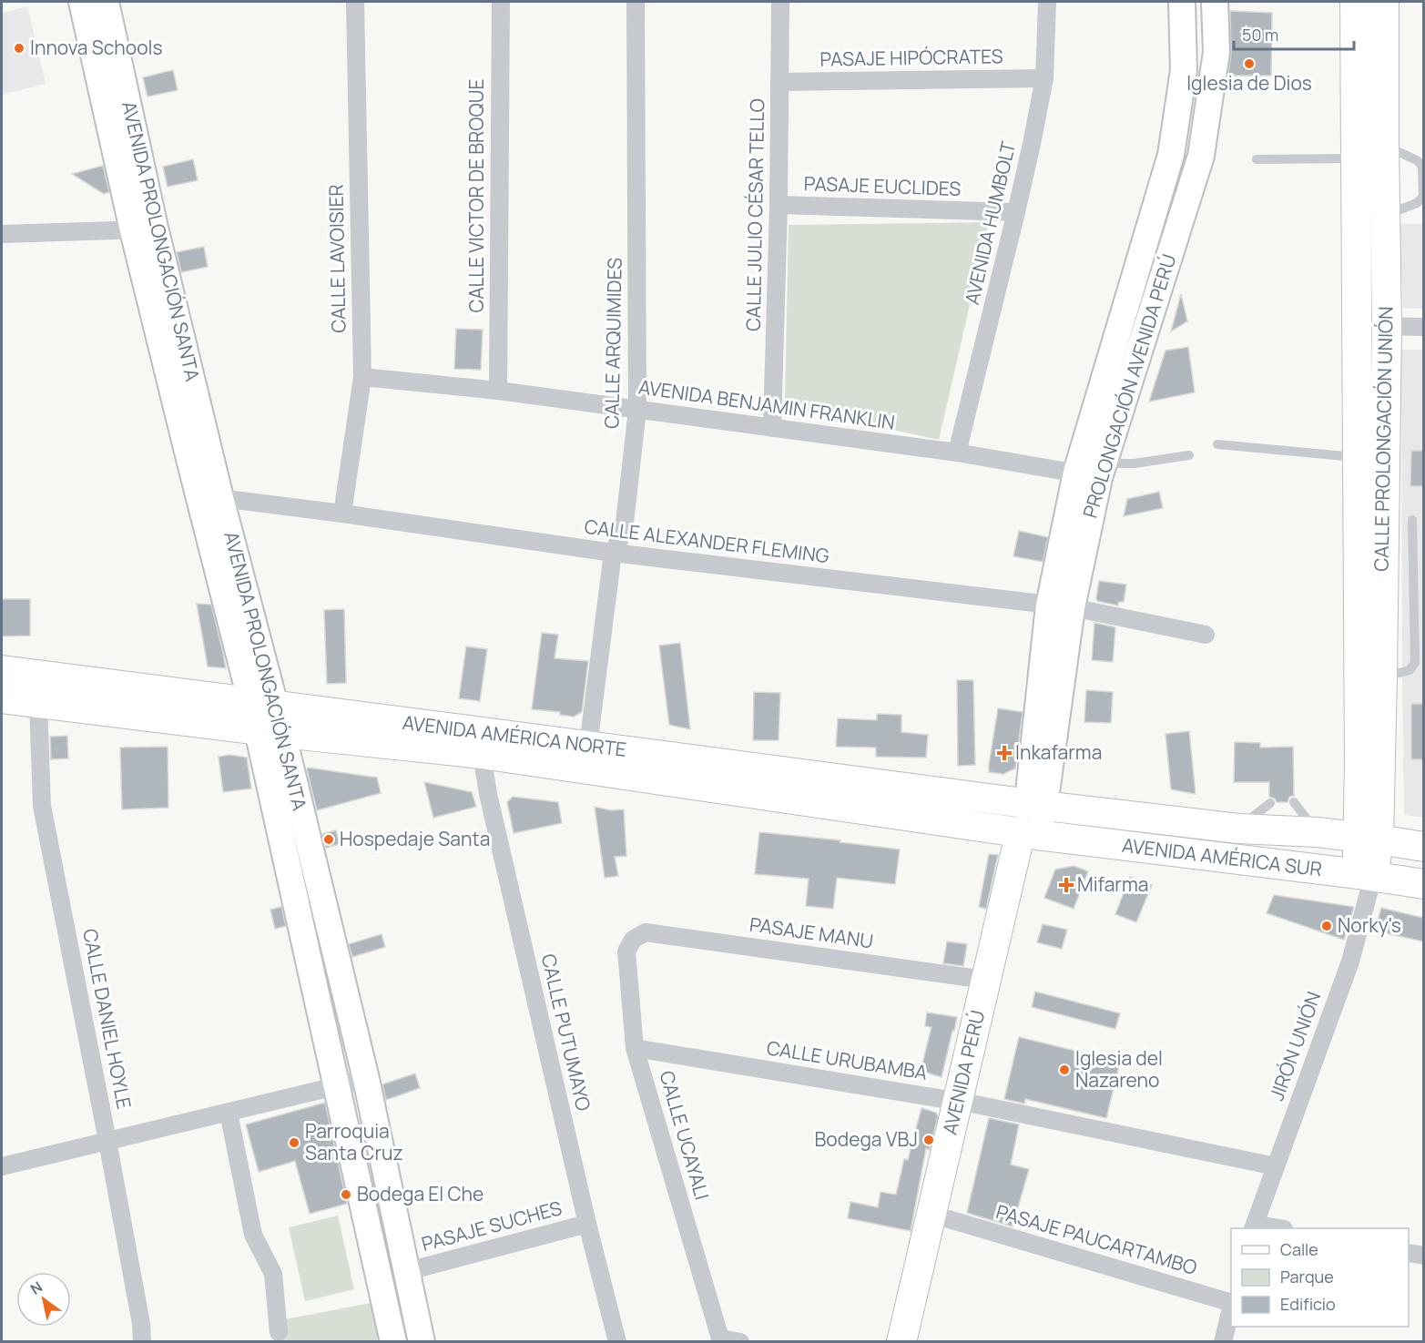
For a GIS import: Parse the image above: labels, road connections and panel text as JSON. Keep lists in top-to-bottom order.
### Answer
{
  "streets": {
    "main road": [
      "CALLE PROLONGACIÓN UNIÓN",
      "AVENIDA AMÉRICA NORTE",
      "AVENIDA AMÉRICA SUR",
      "AVENIDA PERÚ"
    ],
    "street": [
      "PASAJE HIPÓCRATES",
      "PASAJE EUCLIDES",
      "CALLE VICTOR DE BROQUE",
      "CALLE JULIO CÉSAR TELLO",
      "AVENIDA HUMBOLT",
      "AVENIDA PROLONGACIÓN SANTA",
      "CALLE LAVOISIER",
      "CALLE ARQUIMIDES",
      "PROLONGACIÓN AVENIDA PERÚ",
      "AVENIDA BENJAMIN FRANKLIN",
      "CALLE ALEXANDER FLEMING",
      "PASAJE MANU",
      "CALLE DANIEL HOYLE",
      "CALLE PUTUMAYO",
      "JIRÓN UNIÓN",
      "CALLE URUBAMBA",
      "CALLE UCAYALI",
      "PASAJE SUCHES",
      "PASAJE PAUCARTAMBO"
    ]
  },
  "crossings": [
    ["PASAJE HIPÓCRATES", "CALLE JULIO CÉSAR TELLO"],
    ["PASAJE HIPÓCRATES", "AVENIDA HUMBOLT"],
    ["PASAJE EUCLIDES", "CALLE JULIO CÉSAR TELLO"],
    ["PASAJE EUCLIDES", "AVENIDA HUMBOLT"],
    ["CALLE VICTOR DE BROQUE", "AVENIDA BENJAMIN FRANKLIN"],
    ["CALLE JULIO CÉSAR TELLO", "AVENIDA BENJAMIN FRANKLIN"],
    ["AVENIDA HUMBOLT", "AVENIDA BENJAMIN FRANKLIN"],
    ["AVENIDA PROLONGACIÓN SANTA", "CALLE ALEXANDER FLEMING"],
    ["AVENIDA PROLONGACIÓN SANTA", "AVENIDA AMÉRICA NORTE"],
    ["AVENIDA PROLONGACIÓN SANTA", "PASAJE SUCHES"],
    ["CALLE LAVOISIER", "AVENIDA BENJAMIN FRANKLIN"],
    ["CALLE LAVOISIER", "CALLE ALEXANDER FLEMING"],
    ["CALLE ARQUIMIDES", "AVENIDA BENJAMIN FRANKLIN"],
    ["CALLE ARQUIMIDES", "CALLE ALEXANDER FLEMING"],
    ["CALLE ARQUIMIDES", "AVENIDA AMÉRICA NORTE"],
    ["PROLONGACIÓN AVENIDA PERÚ", "AVENIDA BENJAMIN FRANKLIN"],
    ["PROLONGACIÓN AVENIDA PERÚ", "CALLE ALEXANDER FLEMING"],
    ["PROLONGACIÓN AVENIDA PERÚ", "AVENIDA AMÉRICA NORTE"],
    ["PROLONGACIÓN AVENIDA PERÚ", "AVENIDA AMÉRICA SUR"],
    ["PROLONGACIÓN AVENIDA PERÚ", "AVENIDA PERÚ"],
    ["CALLE PROLONGACIÓN UNIÓN", "AVENIDA AMÉRICA SUR"],
    ["CALLE PROLONGACIÓN UNIÓN", "JIRÓN UNIÓN"],
    ["AVENIDA AMÉRICA NORTE", "AVENIDA AMÉRICA SUR"],
    ["AVENIDA AMÉRICA NORTE", "CALLE DANIEL HOYLE"],
    ["AVENIDA AMÉRICA NORTE", "CALLE PUTUMAYO"],
    ["AVENIDA AMÉRICA NORTE", "AVENIDA PERÚ"],
    ["AVENIDA AMÉRICA SUR", "JIRÓN UNIÓN"],
    ["AVENIDA AMÉRICA SUR", "AVENIDA PERÚ"],
    ["PASAJE MANU", "AVENIDA PERÚ"],
    ["PASAJE MANU", "CALLE UCAYALI"],
    ["CALLE PUTUMAYO", "PASAJE SUCHES"],
    ["JIRÓN UNIÓN", "CALLE URUBAMBA"],
    ["CALLE URUBAMBA", "AVENIDA PERÚ"],
    ["CALLE URUBAMBA", "CALLE UCAYALI"],
    ["AVENIDA PERÚ", "PASAJE PAUCARTAMBO"]
  ],
  "places": {
    "other": [
      "Innova Schools",
      "Iglesia de Dios",
      "Hospedaje Santa",
      "Norky's",
      "Iglesia del Nazareno",
      "Bodega VBJ",
      "Parroquia Santa Cruz",
      "Bodega El Che"
    ],
    "health": ["Inkafarma", "Mifarma"]
  },
  "legend": ["Calle", "Parque", "Edificio"],
  "scale_bar": "50 m",
  "north": "top left"
}
